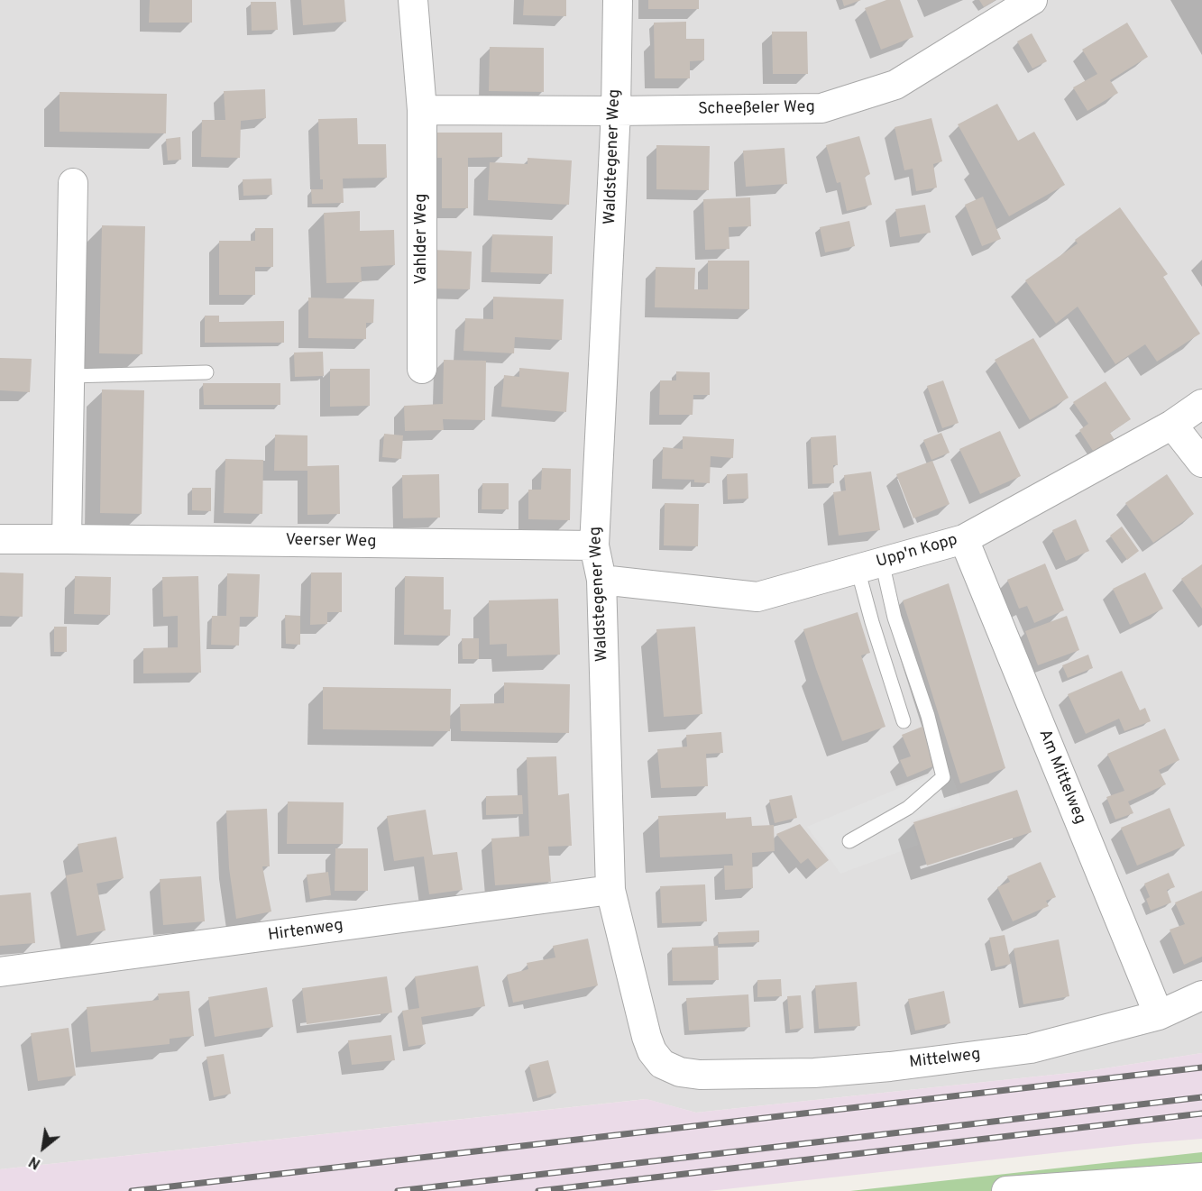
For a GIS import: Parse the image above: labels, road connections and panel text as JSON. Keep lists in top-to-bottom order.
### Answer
{
  "streets": {
    "street": [
      "Scheeßeler Weg",
      "Waldstegener Weg",
      "Vahlder Weg",
      "Veerser Weg",
      "Upp'n Kopp",
      "Am Mittelweg",
      "Hirtenweg",
      "Mittelweg"
    ]
  },
  "crossings": [
    ["Scheeßeler Weg", "Waldstegener Weg"],
    ["Waldstegener Weg", "Veerser Weg"],
    ["Waldstegener Weg", "Upp'n Kopp"],
    ["Waldstegener Weg", "Hirtenweg"],
    ["Waldstegener Weg", "Mittelweg"],
    ["Upp'n Kopp", "Am Mittelweg"],
    ["Am Mittelweg", "Mittelweg"]
  ],
  "north": "bottom left"
}
